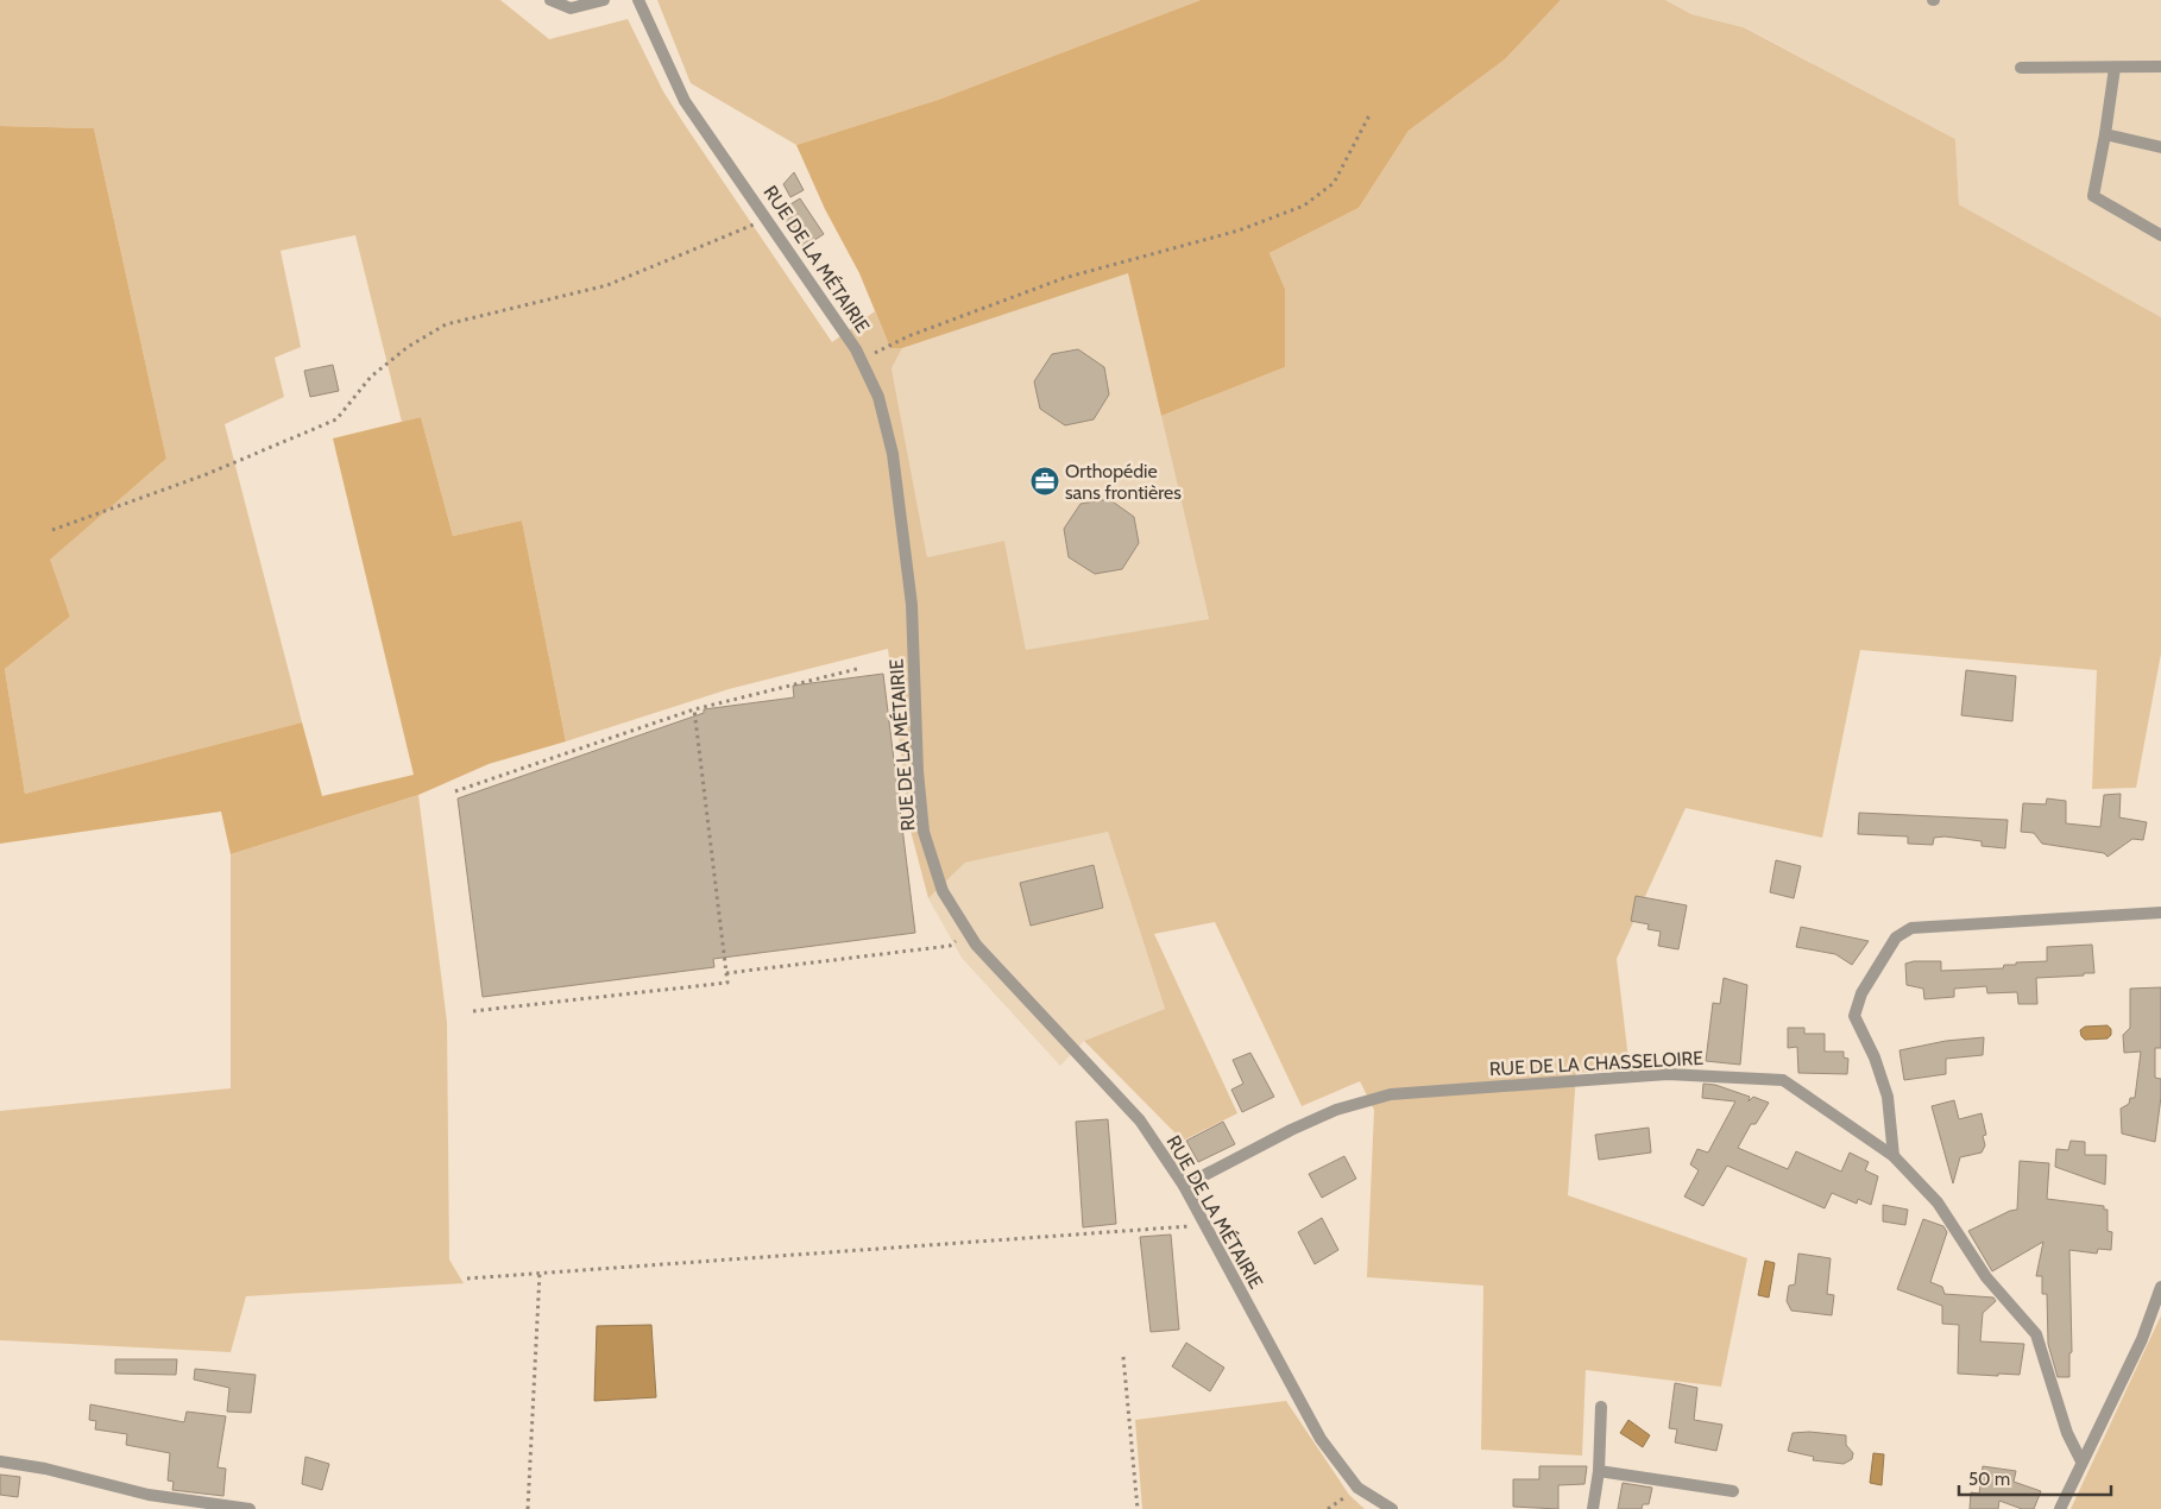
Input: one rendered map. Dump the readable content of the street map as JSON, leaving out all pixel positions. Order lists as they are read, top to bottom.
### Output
{
  "streets": {
    "street": ["RUE DE LA MÉTAIRIE", "RUE DE LA CHASSELOIRE"]
  },
  "crossings": [
    ["RUE DE LA MÉTAIRIE", "RUE DE LA CHASSELOIRE"]
  ],
  "places": {
    "office": ["Orthopédie sans frontières"]
  },
  "scale_bar": "50 m"
}
